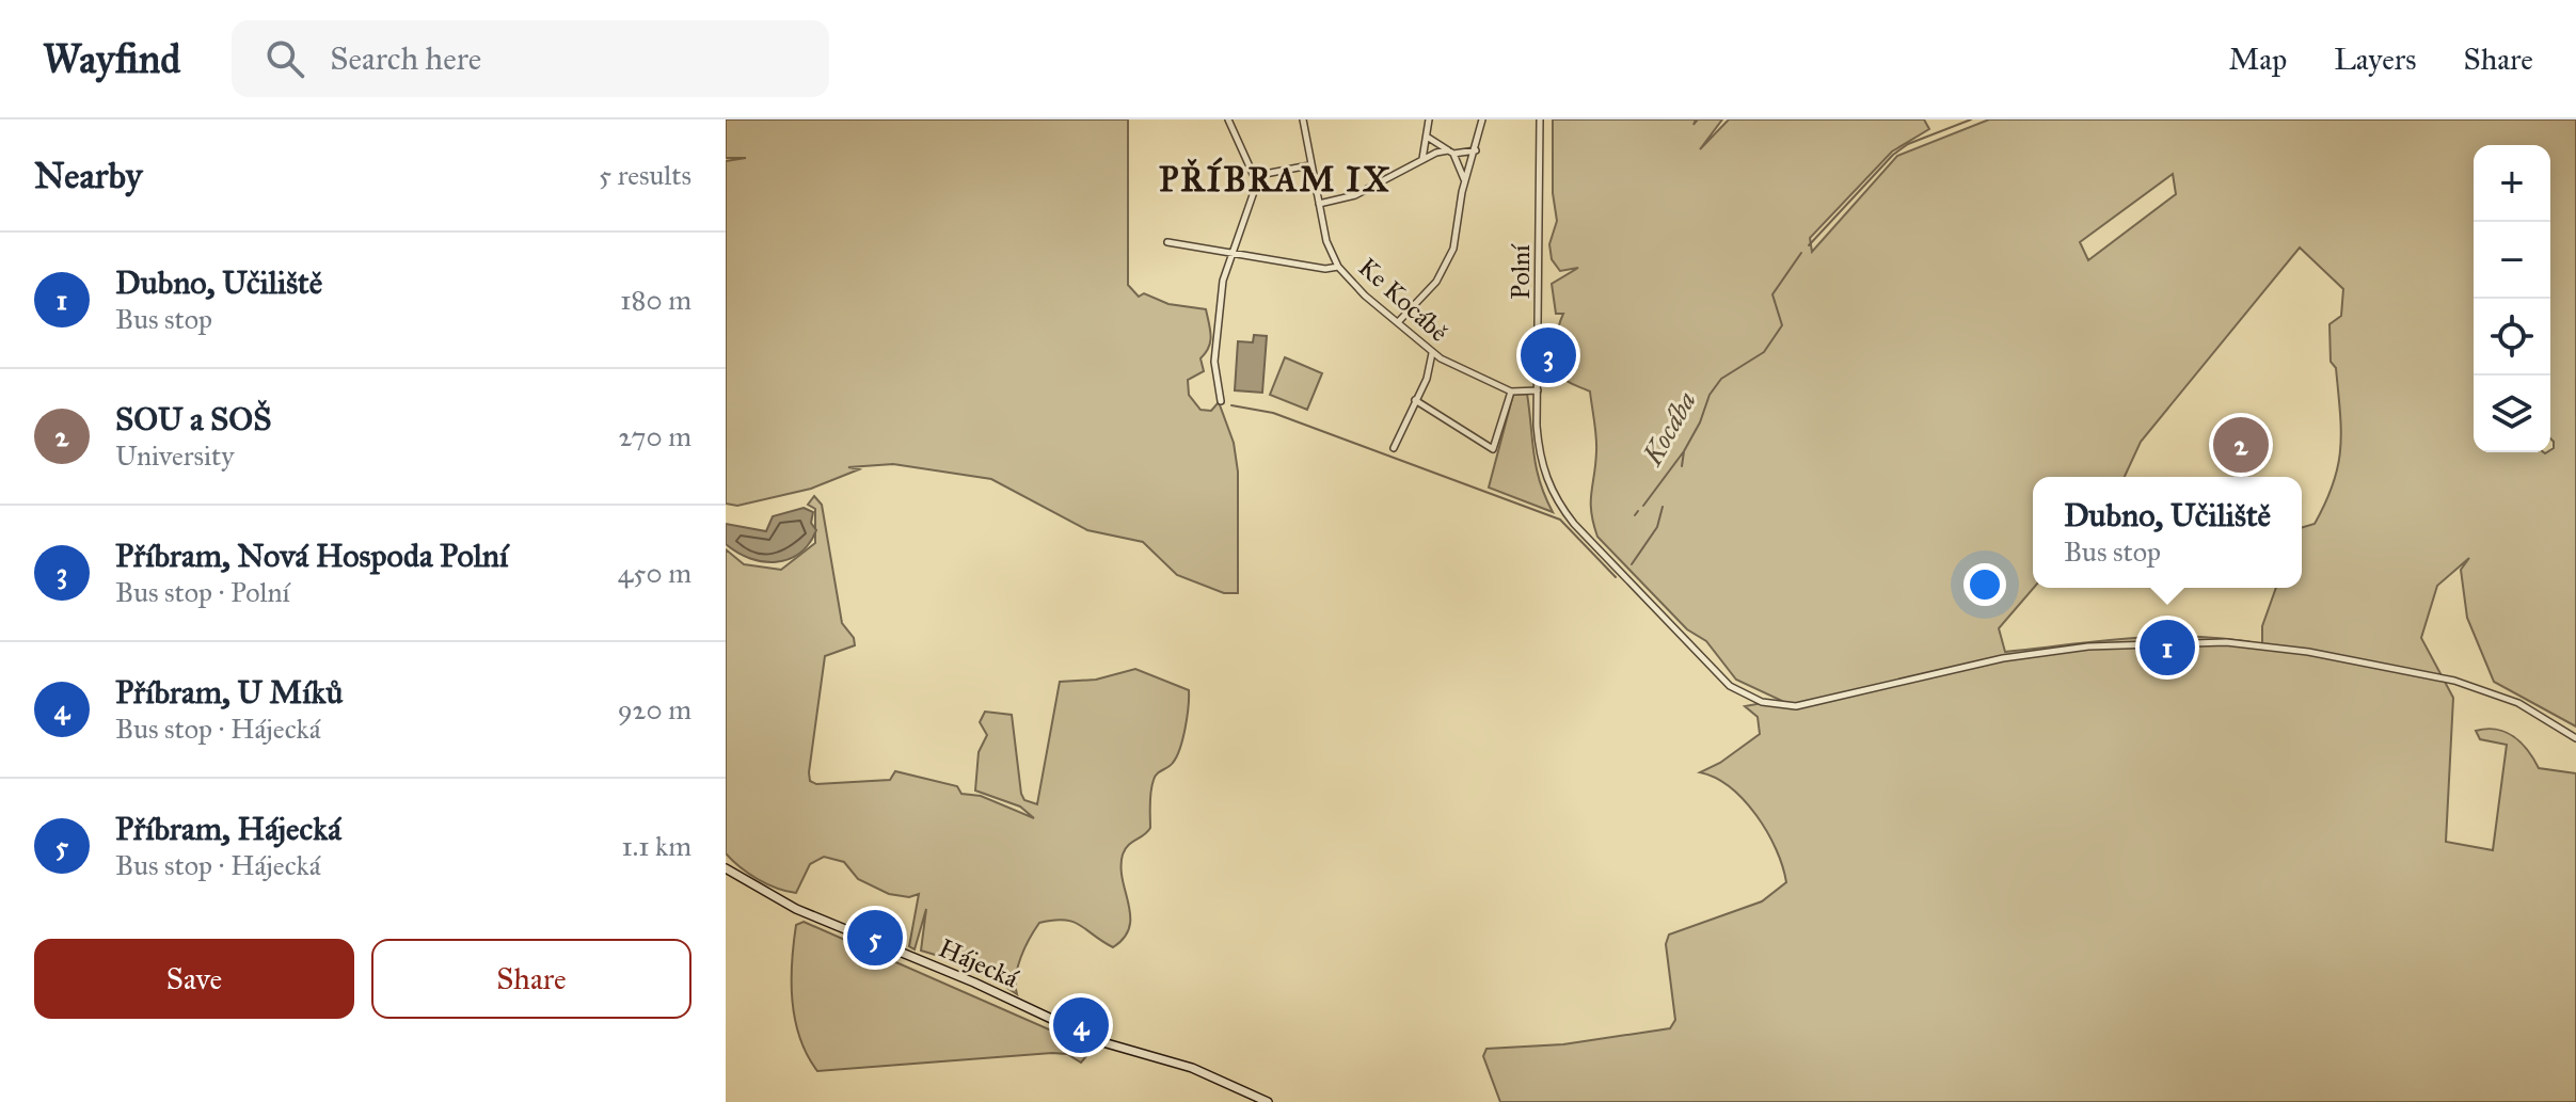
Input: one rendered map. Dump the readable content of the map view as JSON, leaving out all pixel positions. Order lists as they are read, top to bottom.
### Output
{
  "streets": {
    "main road": ["Hájecká"],
    "street": ["Polní", "Ke Kocábě"]
  },
  "crossings": [
    ["Polní", "Ke Kocábě"]
  ],
  "districts": ["PŘÍBRAM IX"],
  "water": ["Kocába"],
  "page": {
    "header": "Wayfind",
    "search": "Search here",
    "nav": ["Map", "Layers", "Share"],
    "heading": ["Nearby", "5 results"],
    "map_buttons": ["+", "−"],
    "list": [
      {
        "mark": "1",
        "name": "Dubno, Učiliště",
        "note": "Bus stop",
        "value": "180 m"
      },
      {
        "mark": "2",
        "name": "SOU a SOŠ",
        "note": "University",
        "value": "270 m"
      },
      {
        "mark": "3",
        "name": "Příbram, Nová Hospoda Polní",
        "note": "Bus stop · Polní",
        "value": "450 m"
      },
      {
        "mark": "4",
        "name": "Příbram, U Míků",
        "note": "Bus stop · Hájecká",
        "value": "920 m"
      },
      {
        "mark": "5",
        "name": "Příbram, Hájecká",
        "note": "Bus stop · Hájecká",
        "value": "1.1 km"
      }
    ],
    "pins": [
      "3",
      "2",
      "1",
      "5",
      "4"
    ],
    "popup": ["Dubno, Učiliště", "Bus stop"],
    "buttons": ["Save", "Share"]
  }
}
